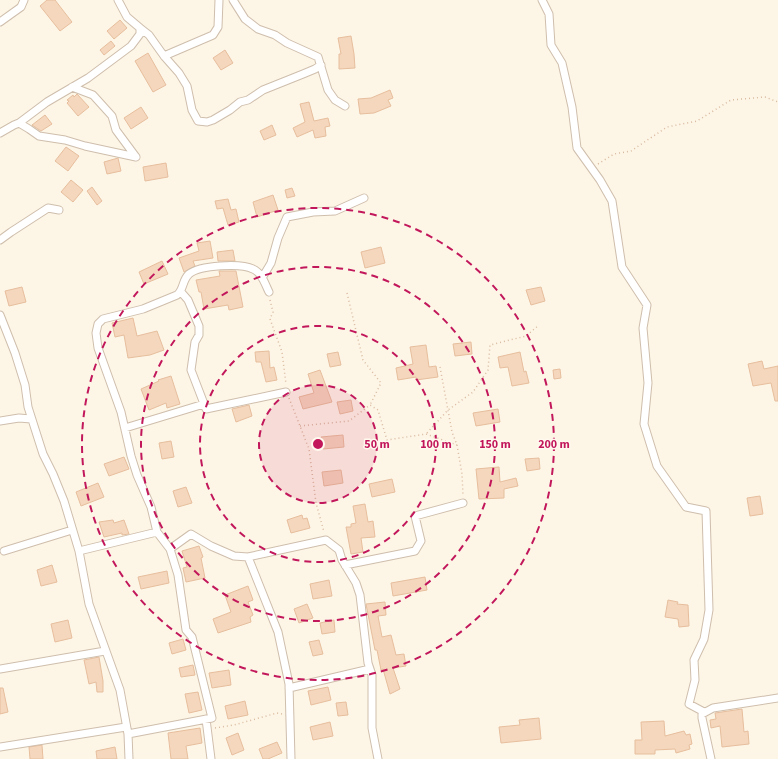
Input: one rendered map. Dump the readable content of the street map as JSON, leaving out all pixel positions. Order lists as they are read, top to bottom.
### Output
{
  "rings": [
    "50 m",
    "100 m",
    "150 m",
    "200 m"
  ]
}
